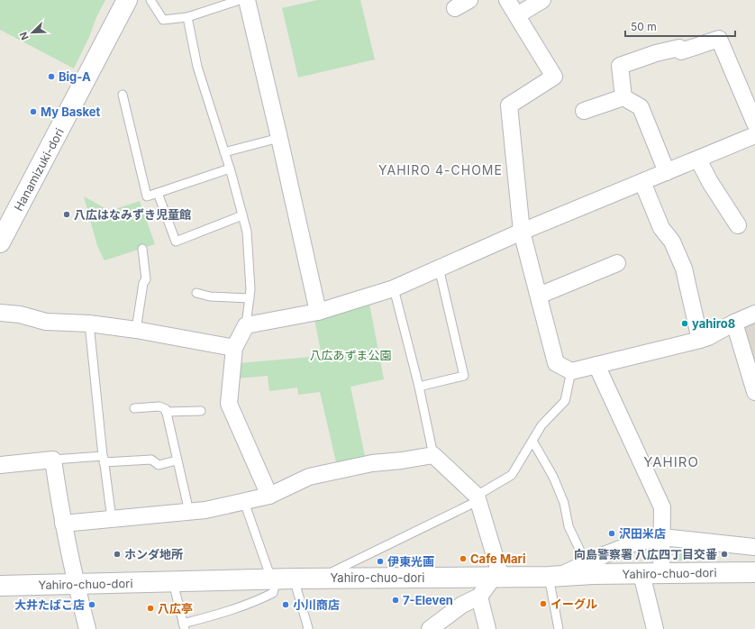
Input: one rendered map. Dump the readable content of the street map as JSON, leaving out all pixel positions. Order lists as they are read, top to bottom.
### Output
{
  "streets": {
    "street": ["Hanamizuki-dori", "Yahiro-chuo-dori"]
  },
  "districts": ["YAHIRO 4-CHOME", "YAHIRO"],
  "parks": ["八広あずま公園"],
  "places": [
    "Big-A",
    "My Basket",
    "八広はなみずき児童館",
    "yahiro8",
    "沢田米店",
    "ホンダ地所",
    "向島警察署 八広四丁目交番",
    "Cafe Mari",
    "伊東光画",
    "7-Eleven",
    "イーグル",
    "大井たばこ店",
    "小川商店",
    "八広亭"
  ],
  "scale_bar": "50 m",
  "north": "bottom left"
}
